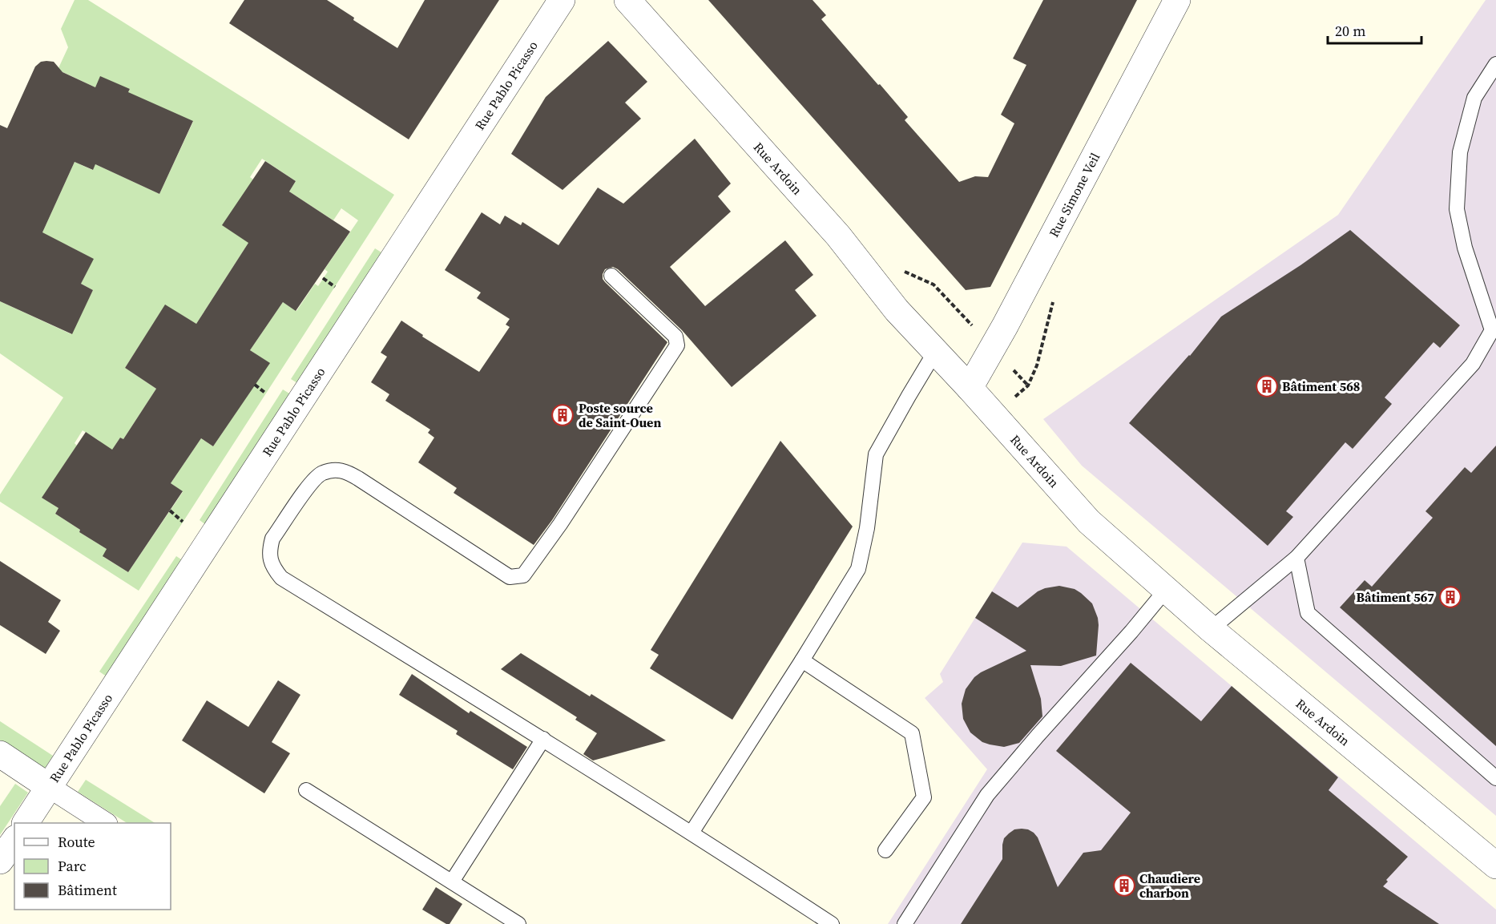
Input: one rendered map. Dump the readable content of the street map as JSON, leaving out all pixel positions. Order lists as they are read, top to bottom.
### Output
{
  "streets": {
    "street": ["Rue Pablo Picasso", "Rue Ardoin", "Rue Simone Veil"]
  },
  "crossings": [
    ["Rue Ardoin", "Rue Simone Veil"]
  ],
  "places": {
    "building": [
      "Bâtiment 568",
      "Poste source de Saint-Ouen",
      "Bâtiment 567",
      "Chaudiere charbon"
    ]
  },
  "legend": ["Route", "Parc", "Bâtiment"],
  "scale_bar": "20 m"
}
